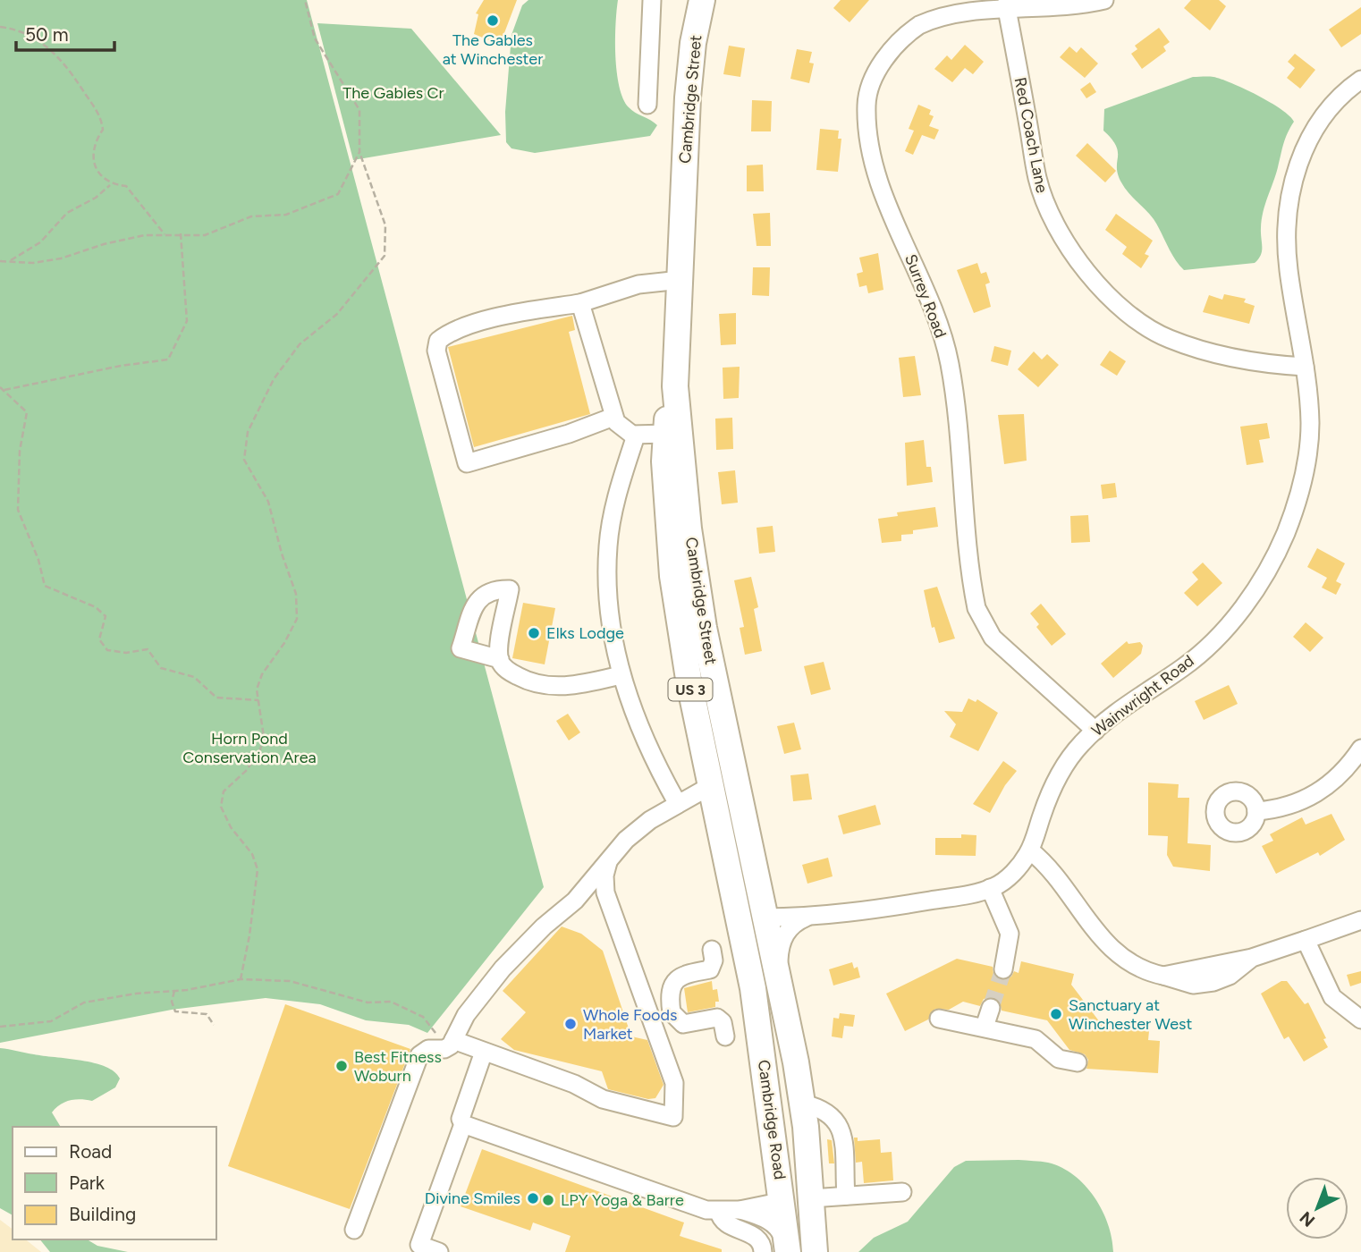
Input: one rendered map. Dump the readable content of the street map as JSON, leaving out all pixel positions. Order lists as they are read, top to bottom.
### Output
{
  "streets": {
    "highway": ["Cambridge Street", "US 3", "Cambridge Road"],
    "street": ["Red Coach Lane", "Surrey Road", "Wainwright Road"]
  },
  "crossings": [
    ["Cambridge Street", "Wainwright Road"],
    ["Cambridge Street", "Cambridge Road"],
    ["Red Coach Lane", "Surrey Road"],
    ["Red Coach Lane", "Wainwright Road"],
    ["Surrey Road", "Wainwright Road"]
  ],
  "parks": ["The Gables Cr", "Horn Pond Conservation Area"],
  "places": [
    "The Gables at Winchester",
    "Elks Lodge",
    "Sanctuary at Winchester West",
    "Whole Foods Market",
    "Best Fitness Woburn",
    "Divine Smiles",
    "LPY Yoga & Barre"
  ],
  "legend": ["Road", "Park", "Building"],
  "scale_bar": "50 m",
  "north": "bottom left"
}
